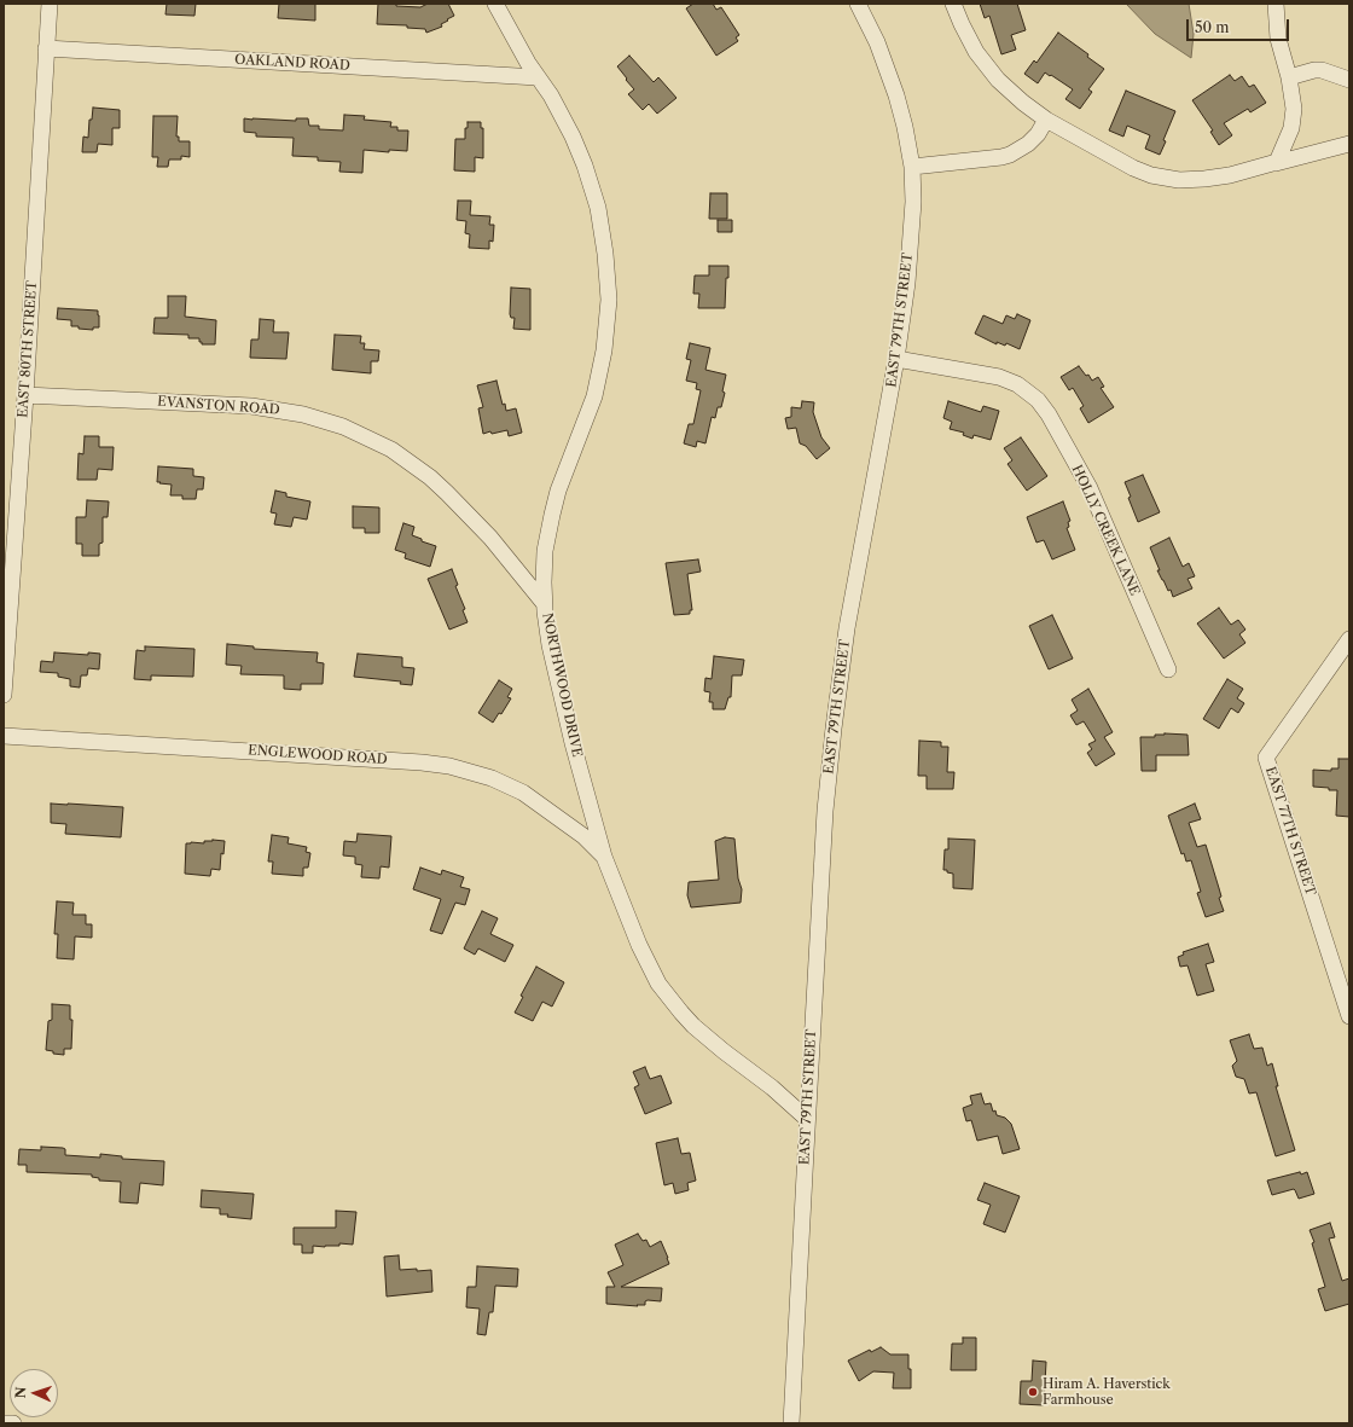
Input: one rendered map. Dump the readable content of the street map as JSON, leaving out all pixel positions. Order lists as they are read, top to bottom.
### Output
{
  "streets": {
    "street": [
      "OAKLAND ROAD",
      "EAST 79TH STREET",
      "EAST 80TH STREET",
      "EVANSTON ROAD",
      "HOLLY CREEK LANE",
      "NORTHWOOD DRIVE",
      "ENGLEWOOD ROAD",
      "EAST 77TH STREET"
    ]
  },
  "crossings": [
    ["OAKLAND ROAD", "EAST 80TH STREET"],
    ["OAKLAND ROAD", "NORTHWOOD DRIVE"],
    ["EAST 79TH STREET", "HOLLY CREEK LANE"],
    ["EAST 79TH STREET", "NORTHWOOD DRIVE"],
    ["EAST 80TH STREET", "EVANSTON ROAD"],
    ["EVANSTON ROAD", "NORTHWOOD DRIVE"],
    ["NORTHWOOD DRIVE", "ENGLEWOOD ROAD"]
  ],
  "places": ["Hiram A. Haverstick Farmhouse"],
  "scale_bar": "50 m",
  "north": "left"
}
